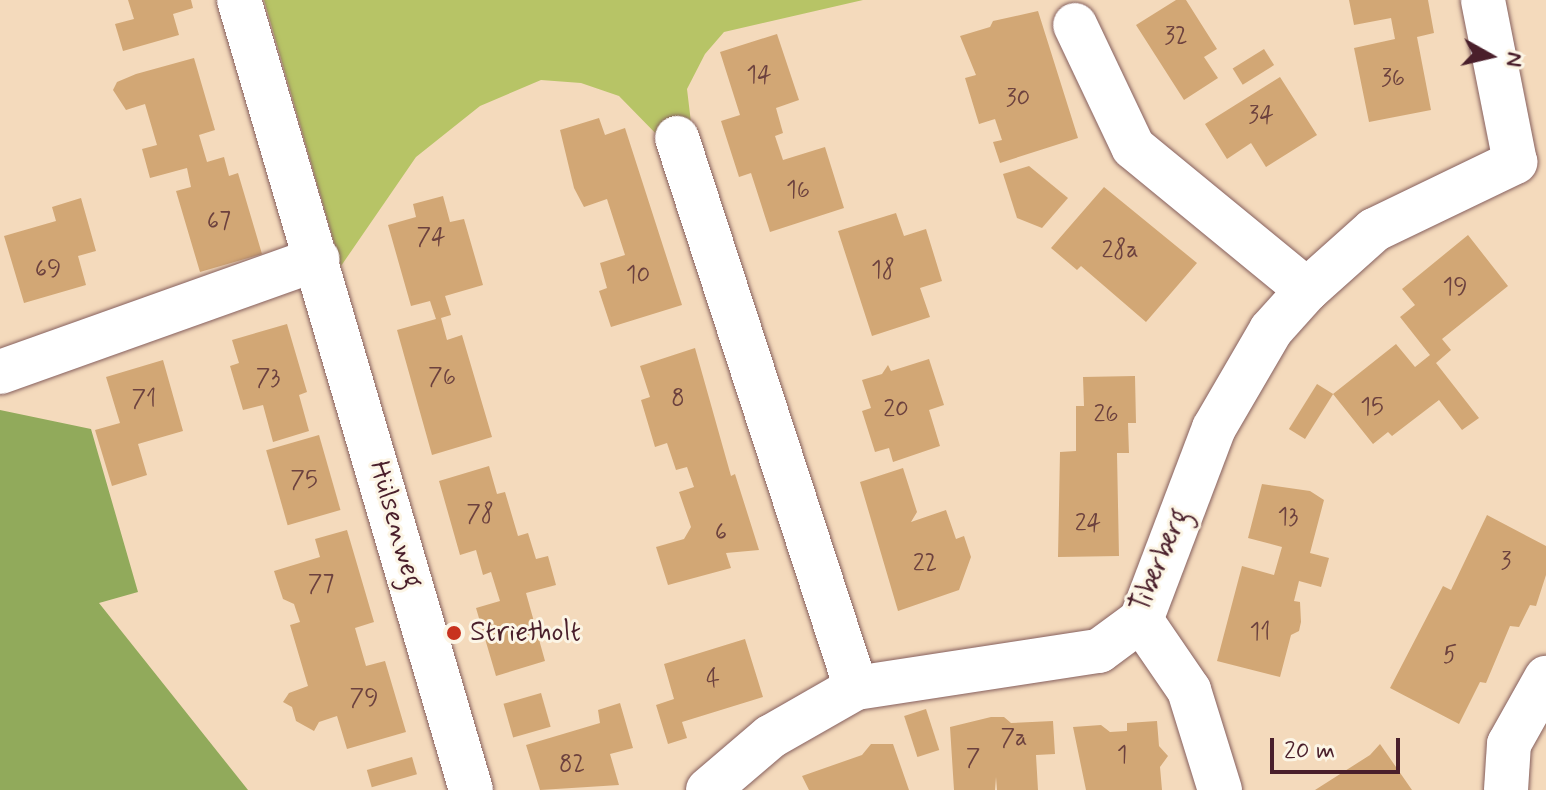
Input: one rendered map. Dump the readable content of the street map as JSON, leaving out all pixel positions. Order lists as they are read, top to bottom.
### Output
{
  "streets": {
    "street": ["Hülsenweg", "Tiberberg"]
  },
  "places": ["Strietholt"],
  "house_numbers": [
    "32",
    "14",
    "36",
    "30",
    "34",
    "16",
    "67",
    "74",
    "28a",
    "69",
    "18",
    "10",
    "19",
    "76",
    "73",
    "8",
    "71",
    "15",
    "20",
    "26",
    "75",
    "78",
    "13",
    "24",
    "6",
    "3",
    "22",
    "77",
    "11",
    "5",
    "4",
    "79",
    "7a",
    "1",
    "7",
    "82"
  ],
  "scale_bar": "20 m",
  "north": "right"
}
